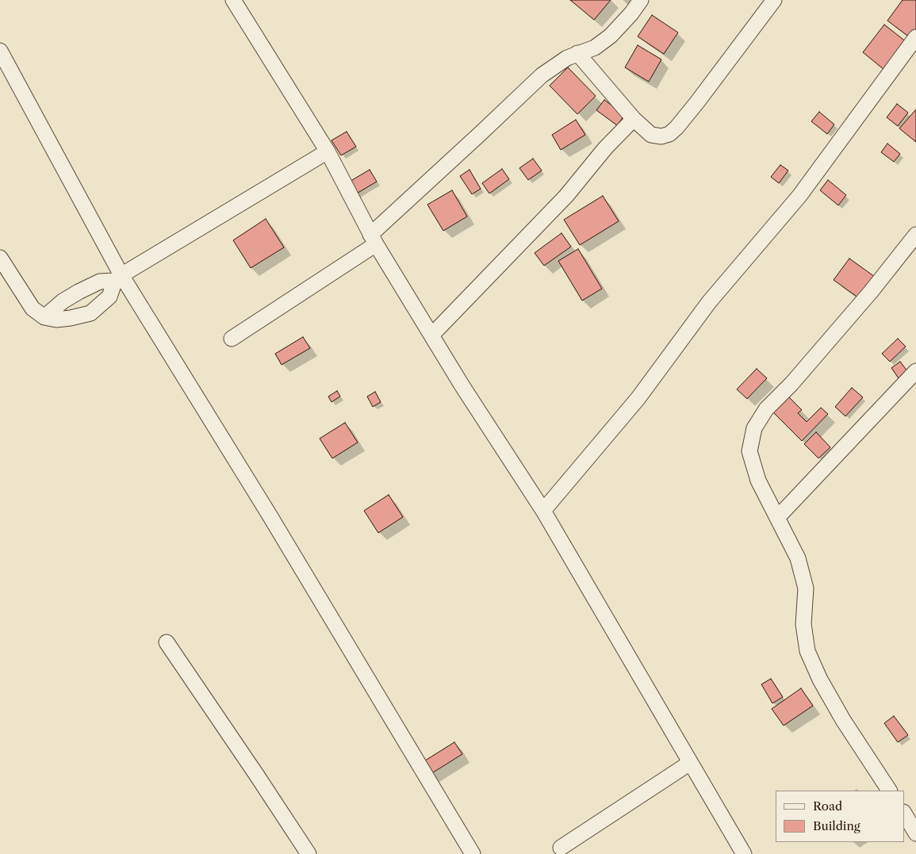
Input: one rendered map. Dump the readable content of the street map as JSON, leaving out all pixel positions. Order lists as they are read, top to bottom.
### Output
{
  "legend": ["Road", "Building"]
}
